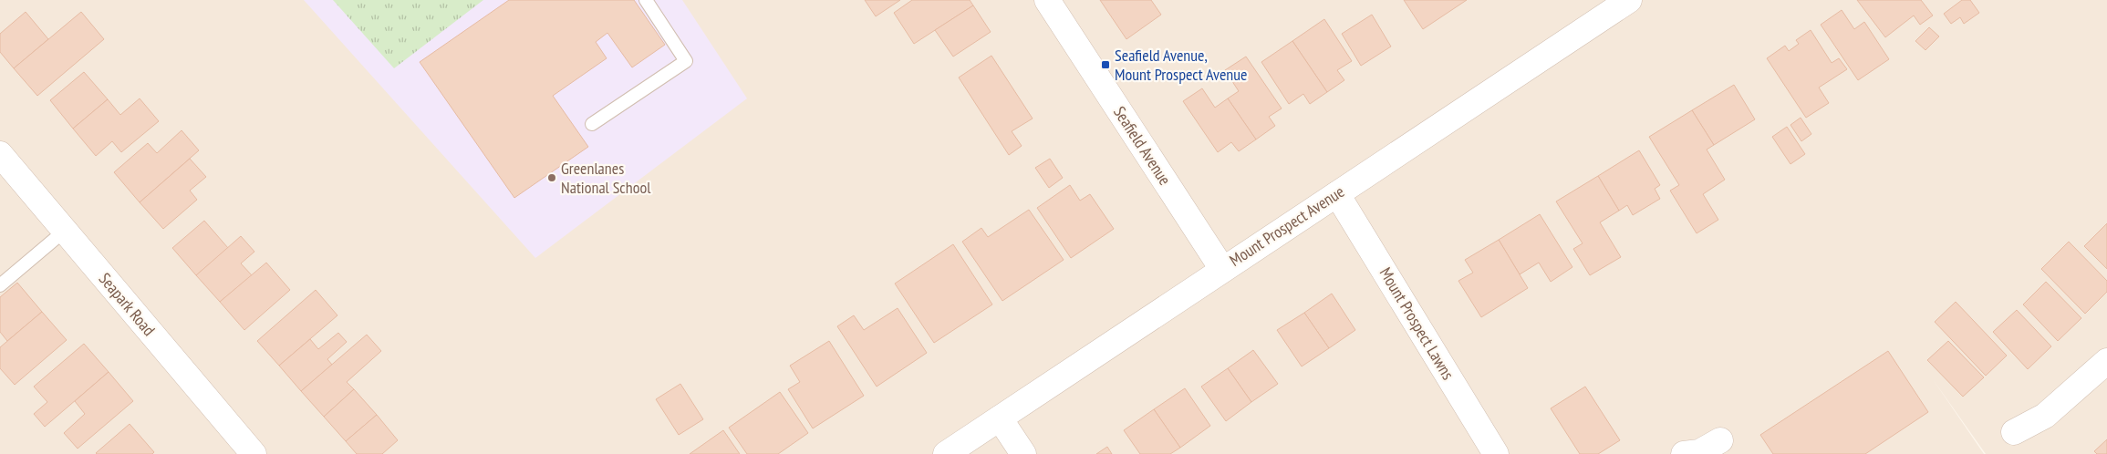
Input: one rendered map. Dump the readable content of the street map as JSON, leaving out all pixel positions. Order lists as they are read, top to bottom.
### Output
{
  "streets": {
    "street": [
      "Seafield Avenue",
      "Mount Prospect Avenue",
      "Seapark Road",
      "Mount Prospect Lawns"
    ]
  },
  "crossings": [
    ["Seafield Avenue", "Mount Prospect Avenue"],
    ["Mount Prospect Avenue", "Mount Prospect Lawns"]
  ],
  "places": {
    "transit": ["Seafield Avenue, Mount Prospect Avenue"],
    "other": ["Greenlanes National School"]
  }
}
